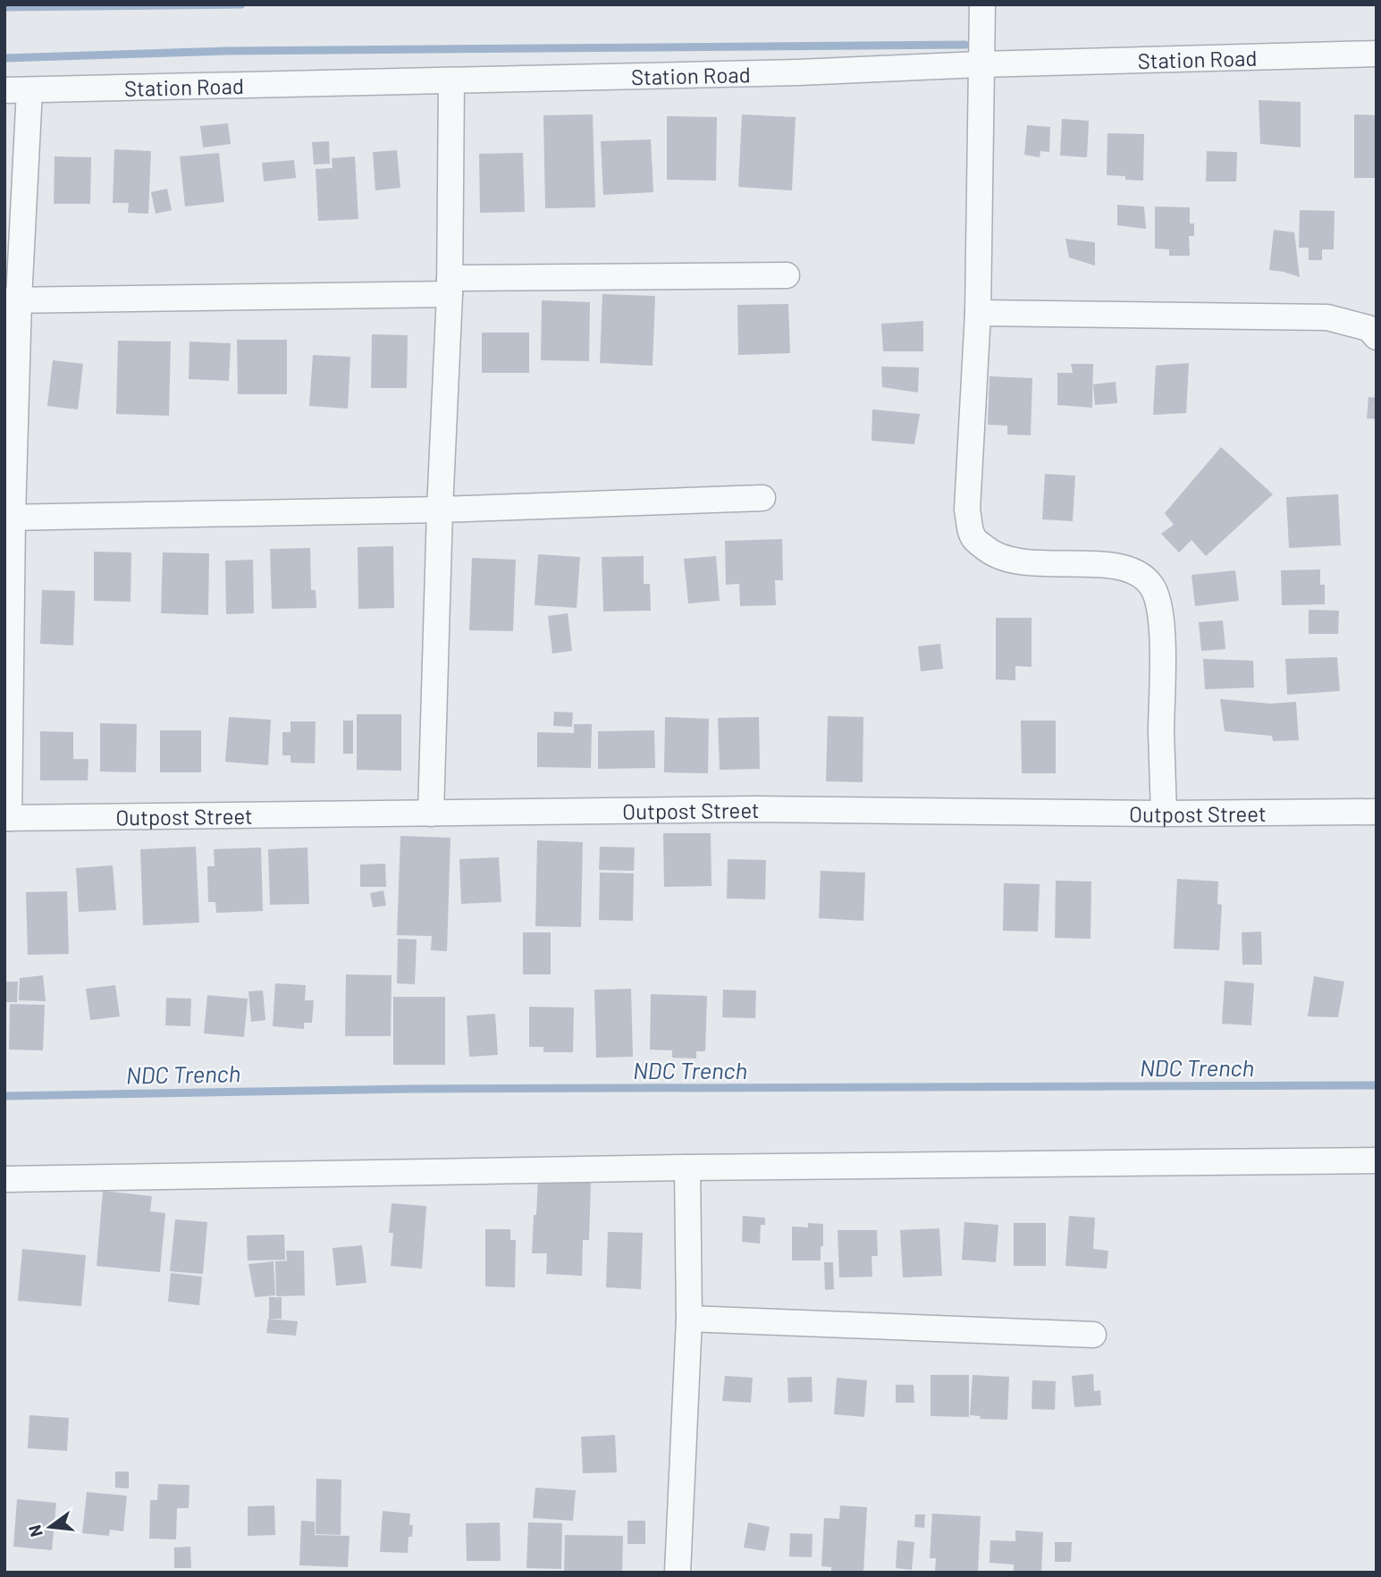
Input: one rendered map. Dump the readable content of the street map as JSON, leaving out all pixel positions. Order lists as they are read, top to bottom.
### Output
{
  "streets": {
    "street": ["Station Road", "Outpost Street"]
  },
  "water": ["NDC Trench"],
  "north": "left"
}
